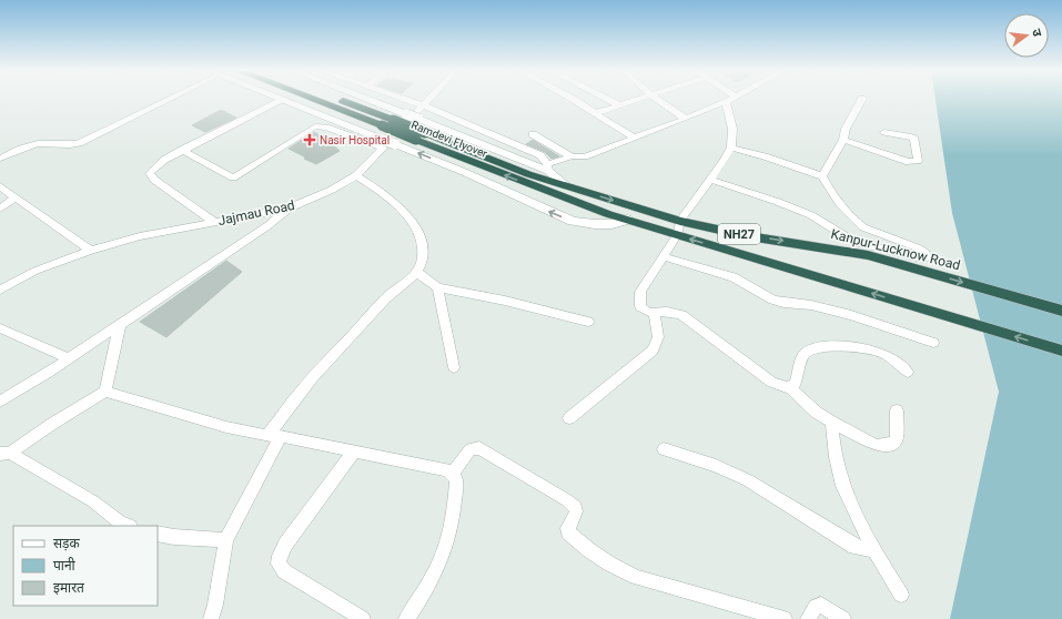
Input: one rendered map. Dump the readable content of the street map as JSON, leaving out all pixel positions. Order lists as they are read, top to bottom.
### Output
{
  "streets": {
    "highway": ["Ramdevi Flyover", "NH27", "Kanpur-Lucknow Road"],
    "street": ["Jajmau Road"]
  },
  "crossings": [
    ["Ramdevi Flyover", "NH27"],
    ["Ramdevi Flyover", "Kanpur-Lucknow Road"]
  ],
  "places": {
    "health": ["Nasir Hospital"]
  },
  "legend": ["सड़क", "पानी", "इमारत"],
  "north": "right"
}
